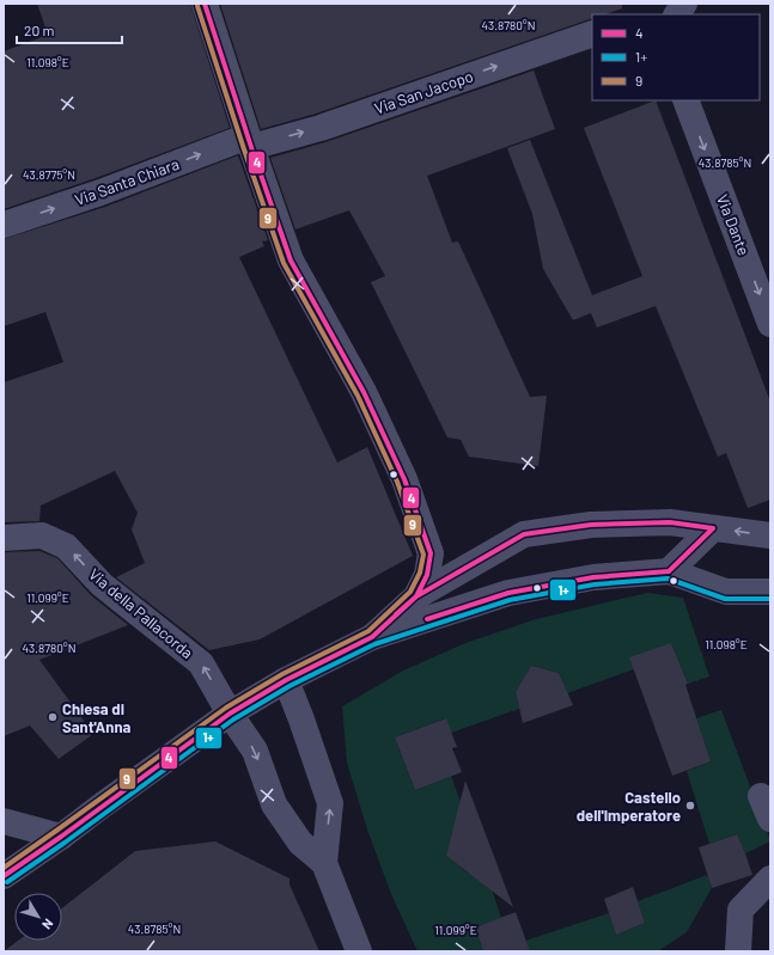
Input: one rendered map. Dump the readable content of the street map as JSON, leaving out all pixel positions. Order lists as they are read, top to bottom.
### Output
{
  "streets": {
    "street": [
      "Via San Jacopo",
      "Via Santa Chiara",
      "Via Dante",
      "Via della Pallacorda"
    ]
  },
  "crossings": [
    ["Via San Jacopo", "Via Santa Chiara"]
  ],
  "one_way": ["Via San Jacopo", "Via Santa Chiara", "Via Dante"],
  "places": ["Chiesa di Sant'Anna", "Castello dell'Imperatore"],
  "lines": ["transit line 4", "transit line 9", "transit line 1+"],
  "legend": ["4", "1+", "9"],
  "scale_bar": "20 m",
  "north": "bottom right",
  "coordinates": [
    "43.8780°N",
    "11.098°E",
    "43.8785°N",
    "43.8775°N",
    "11.099°E"
  ]
}
